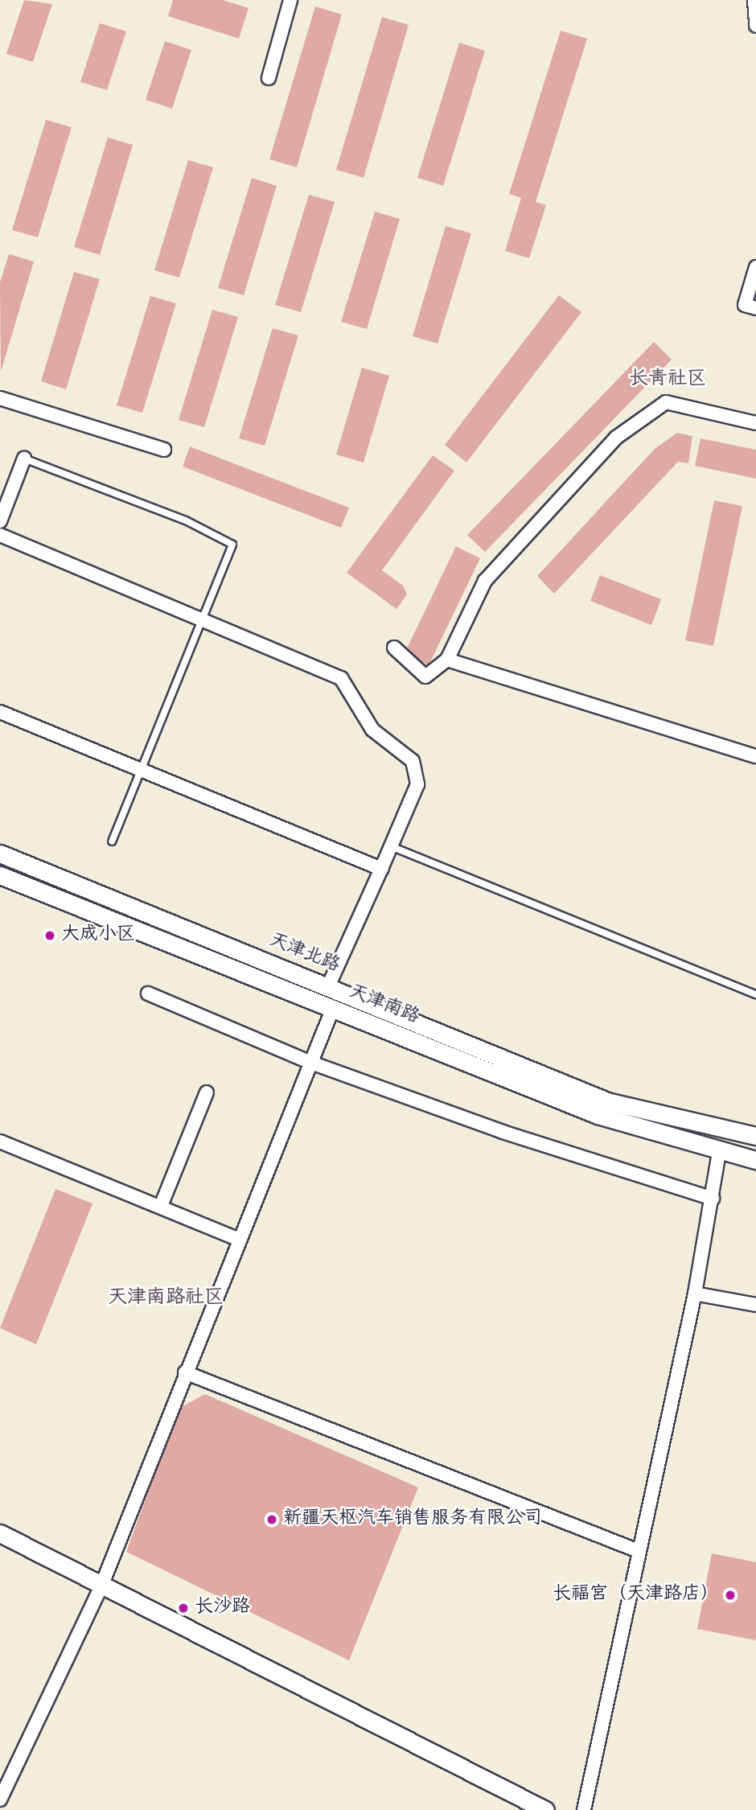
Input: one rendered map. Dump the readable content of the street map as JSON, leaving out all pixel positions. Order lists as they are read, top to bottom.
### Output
{
  "streets": {
    "street": ["天津北路", "天津南路"]
  },
  "districts": ["长青社区", "天津南路社区"],
  "places": [
    "大成小区",
    "新疆天枢汽车销售服务有限公司",
    "长福宫（天津路店）",
    "长沙路"
  ]
}
